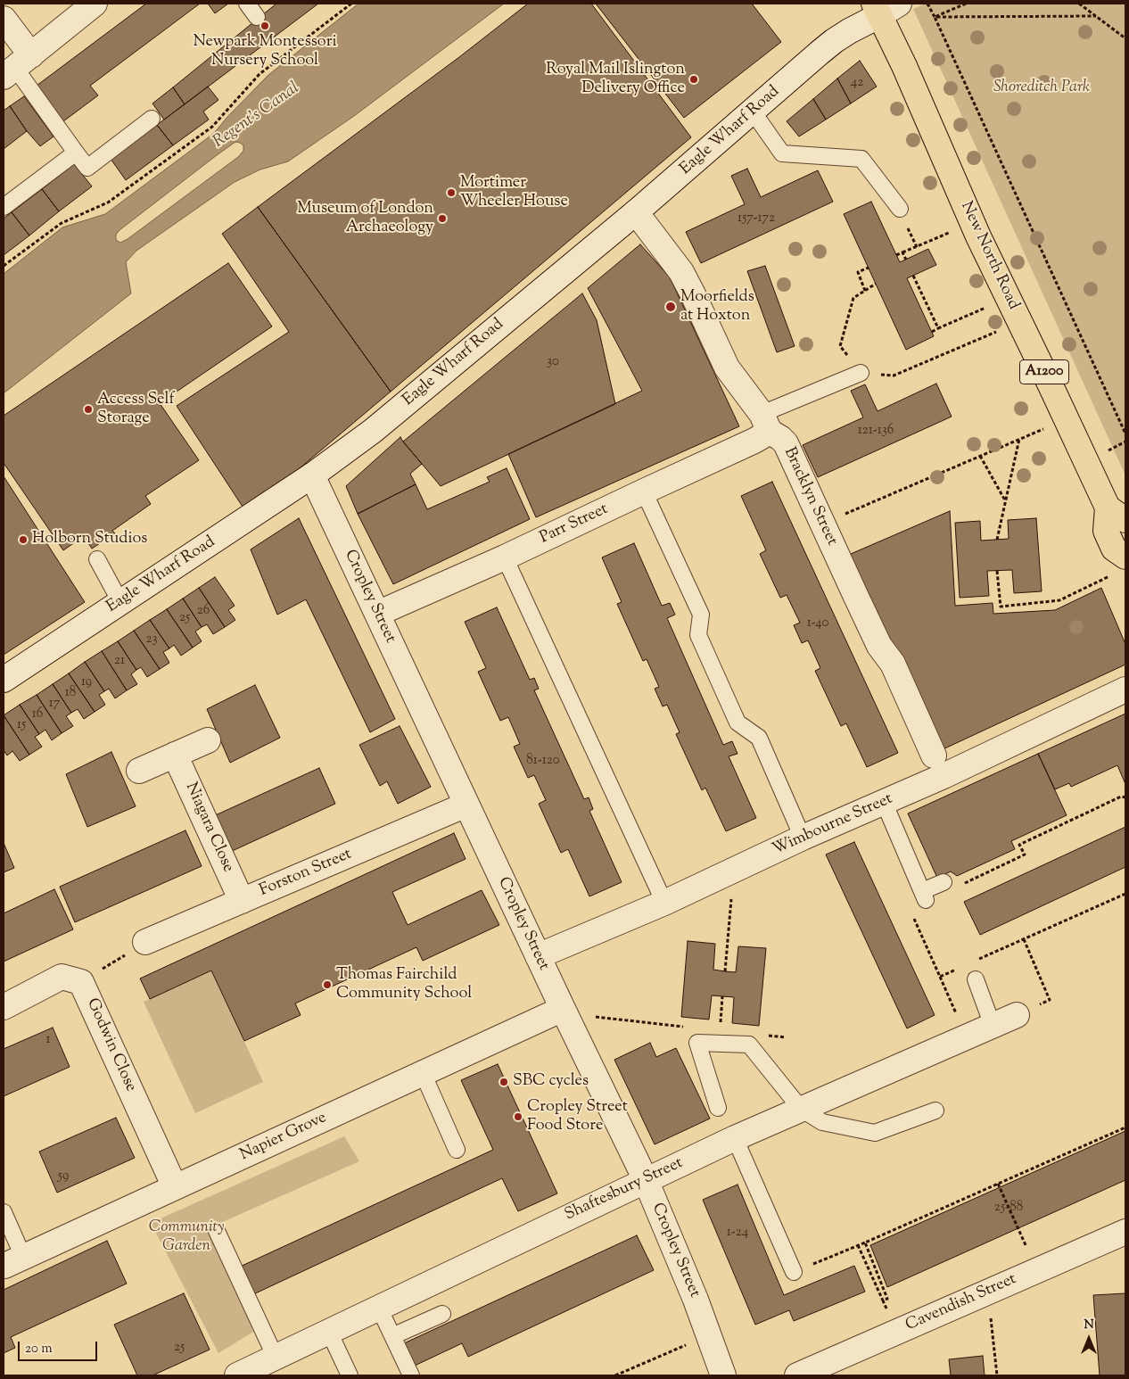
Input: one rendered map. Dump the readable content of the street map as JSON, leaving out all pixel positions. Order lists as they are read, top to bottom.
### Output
{
  "streets": {
    "main road": ["New North Road", "A1200"],
    "street": [
      "Eagle Wharf Road",
      "Bracklyn Street",
      "Parr Street",
      "Cropley Street",
      "Wimbourne Street",
      "Niagara Close",
      "Forston Street",
      "Godwin Close",
      "Napier Grove",
      "Shaftesbury Street",
      "Cavendish Street"
    ]
  },
  "crossings": [
    ["Eagle Wharf Road", "New North Road"],
    ["Eagle Wharf Road", "Bracklyn Street"],
    ["Eagle Wharf Road", "Cropley Street"],
    ["Bracklyn Street", "Parr Street"],
    ["Bracklyn Street", "Wimbourne Street"],
    ["Parr Street", "Cropley Street"],
    ["Cropley Street", "Wimbourne Street"],
    ["Cropley Street", "Forston Street"],
    ["Cropley Street", "Napier Grove"],
    ["Cropley Street", "Shaftesbury Street"],
    ["Niagara Close", "Forston Street"],
    ["Godwin Close", "Napier Grove"]
  ],
  "water": ["Regent's Canal"],
  "parks": ["Shoreditch Park", "Community Garden"],
  "places": [
    "Newpark Montessori Nursery School",
    "Royal Mail Islington Delivery Office",
    "Mortimer Wheeler House",
    "Museum of London Archaeology",
    "Moorfields at Hoxton",
    "Access Self Storage",
    "Holborn Studios",
    "Thomas Fairchild Community School",
    "SBC cycles",
    "Cropley Street Food Store"
  ],
  "house_numbers": [
    "42",
    "157-172",
    "30",
    "121-136",
    "26",
    "25",
    "1-40",
    "23",
    "21",
    "19",
    "18",
    "17",
    "16",
    "15",
    "81-120",
    "1",
    "59",
    "25-88",
    "1-24",
    "25"
  ],
  "scale_bar": "20 m",
  "north": "top"
}
